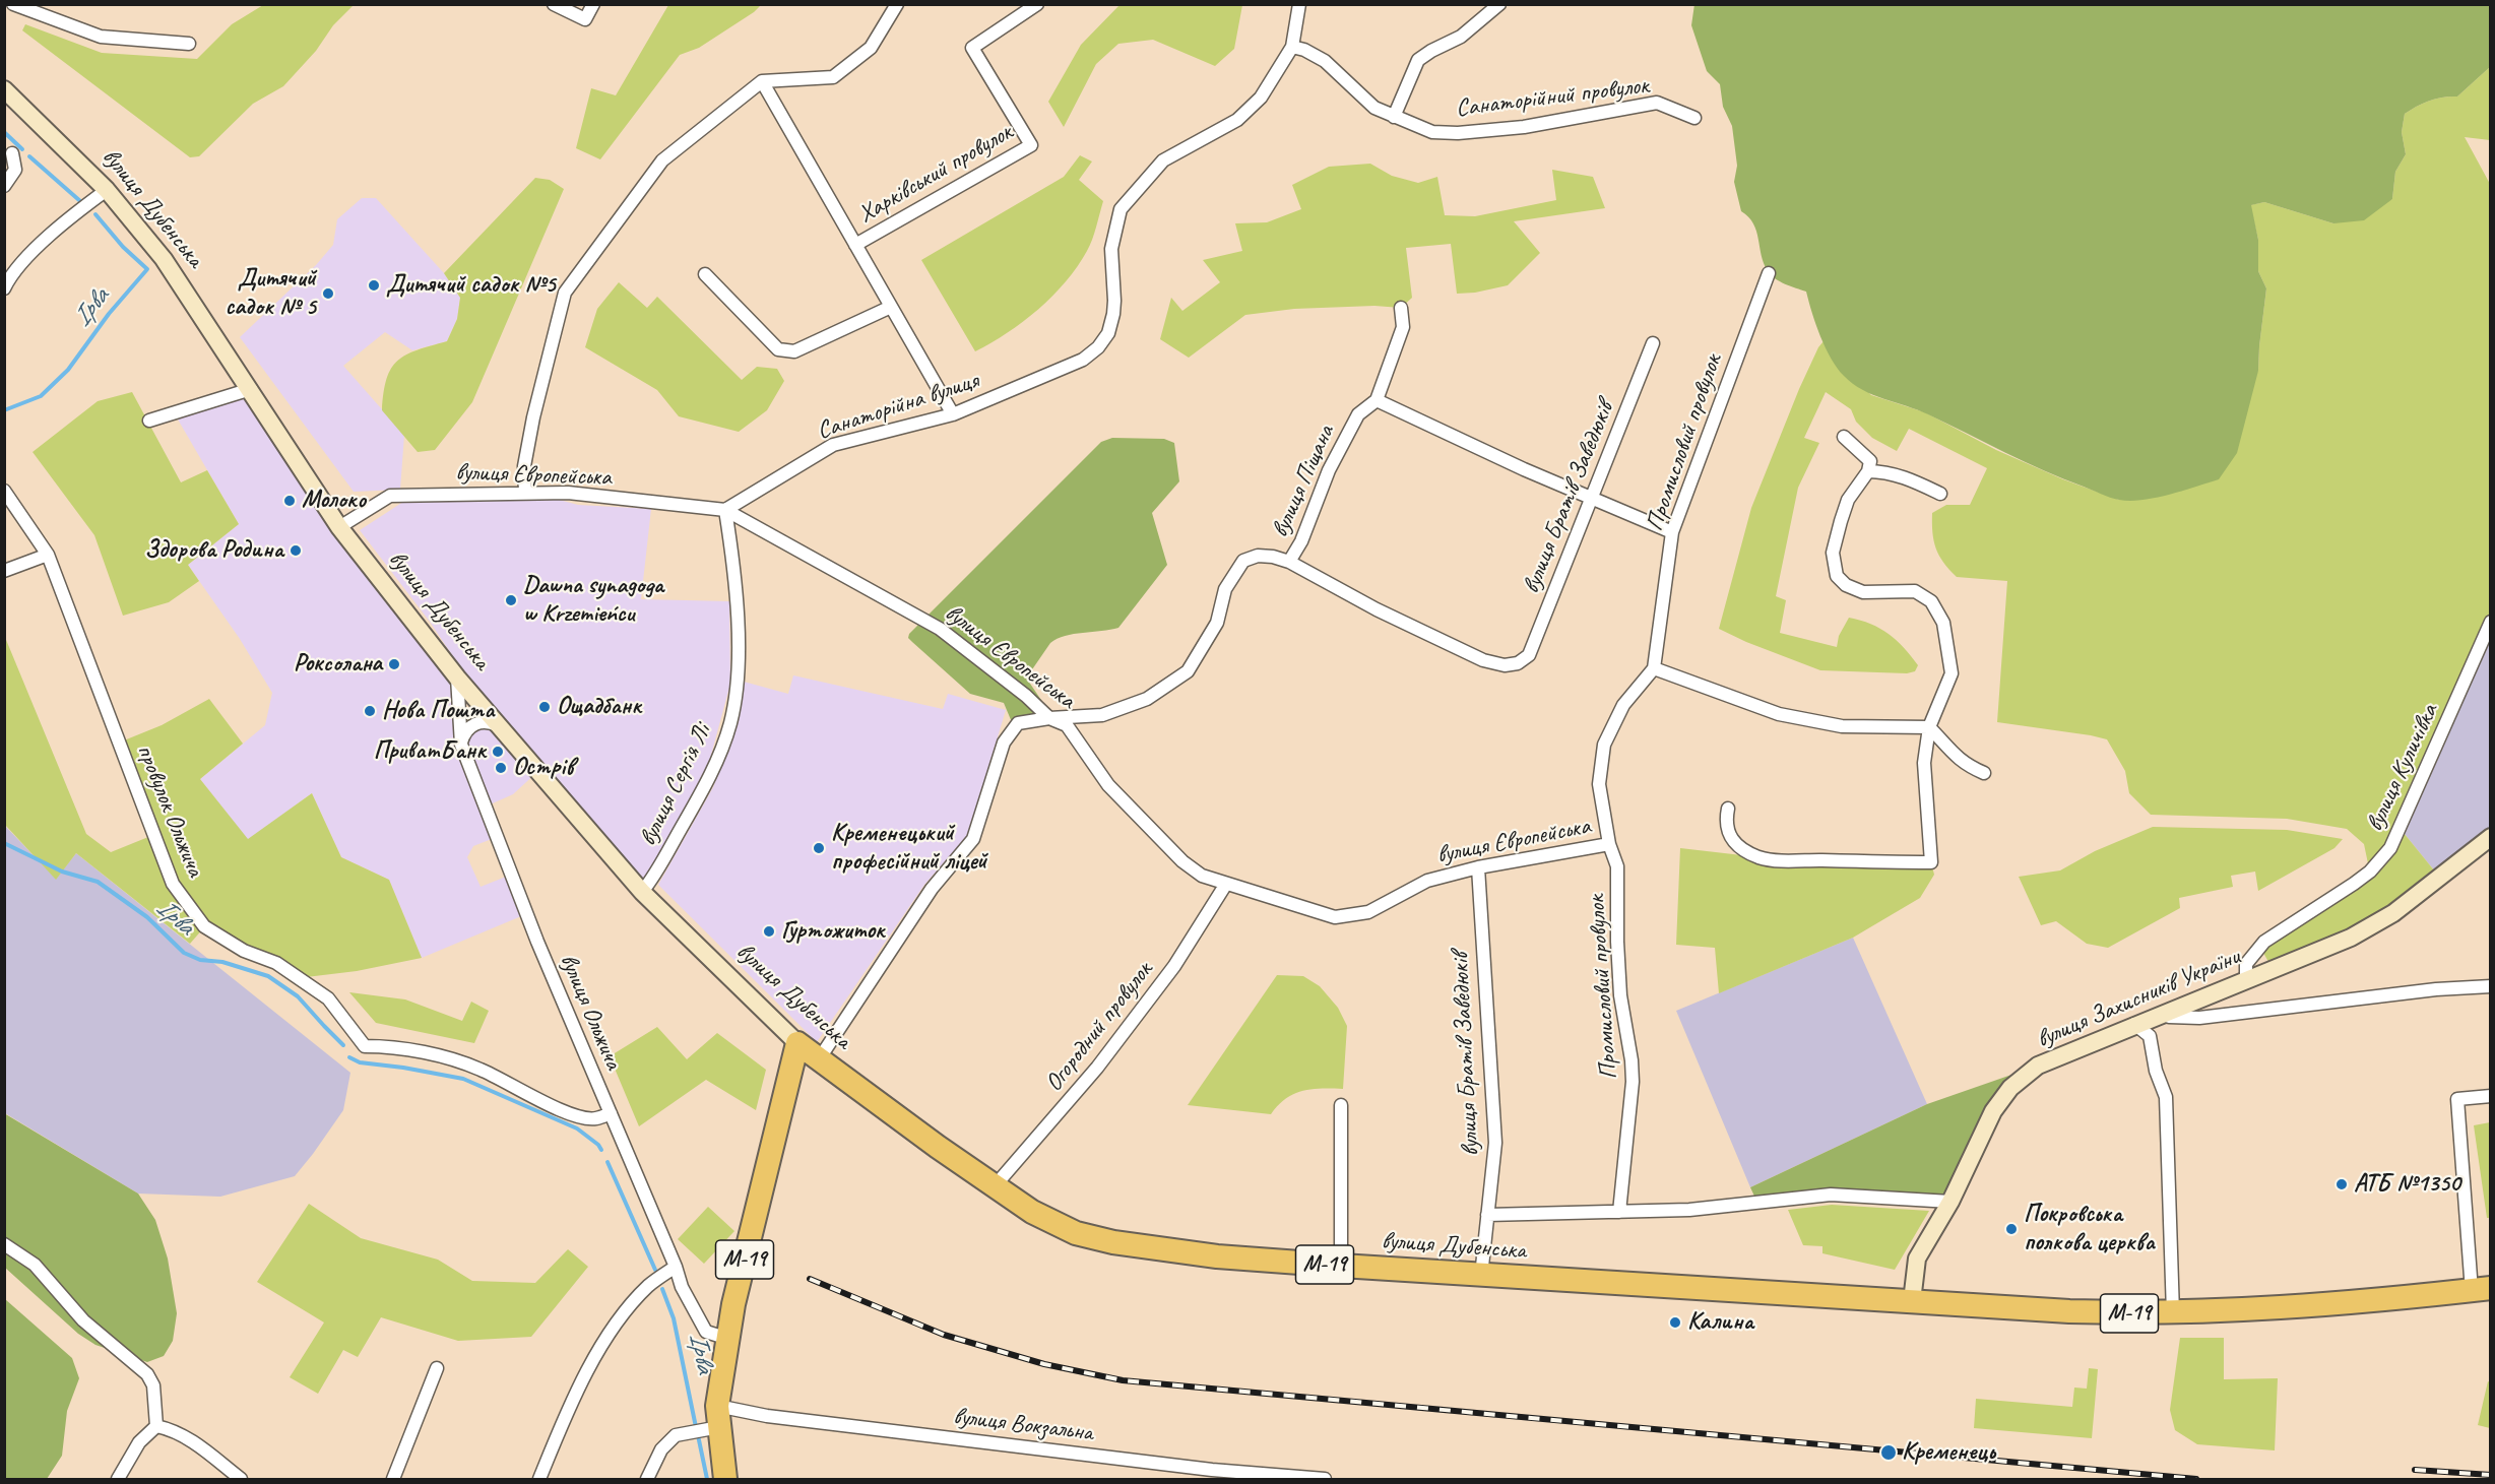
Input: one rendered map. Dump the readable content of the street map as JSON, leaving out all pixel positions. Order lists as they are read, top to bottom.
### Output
{
  "streets": {
    "highway": ["вулиця Дубенська", "М-19"],
    "main road": ["вулиця Захисників України"],
    "street": [
      "Санаторійний провулок",
      "Харківський провулок",
      "Санаторійна вулиця",
      "Промисловий провулок",
      "вулиця Європейська",
      "вулиця Піщана",
      "вулиця Братів Заведюків",
      "вулиця Куличівка",
      "вулиця Сергія Лі",
      "провулок Ольжича",
      "вулиця Ольжича",
      "Огородний провулок",
      "вулиця Вокзальна"
    ]
  },
  "crossings": [
    ["Санаторійний провулок", "Санаторійна вулиця"],
    ["вулиця Дубенська", "вулиця Європейська"],
    ["вулиця Дубенська", "вулиця Піщана"],
    ["вулиця Дубенська", "вулиця Братів Заведюків"],
    ["вулиця Дубенська", "вулиця Сергія Лі"],
    ["вулиця Дубенська", "вулиця Захисників України"],
    ["вулиця Дубенська", "вулиця Ольжича"],
    ["вулиця Дубенська", "Огородний провулок"],
    ["вулиця Дубенська", "М-19"],
    ["Санаторійна вулиця", "вулиця Європейська"],
    ["Санаторійна вулиця", "вулиця Сергія Лі"],
    ["Промисловий провулок", "вулиця Європейська"],
    ["вулиця Європейська", "вулиця Піщана"],
    ["вулиця Європейська", "вулиця Братів Заведюків"],
    ["вулиця Європейська", "вулиця Сергія Лі"],
    ["вулиця Європейська", "Огородний провулок"],
    ["вулиця Піщана", "вулиця Братів Заведюків"],
    ["вулиця Куличівка", "вулиця Захисників України"],
    ["провулок Ольжича", "вулиця Ольжича"],
    ["вулиця Захисників України", "М-19"],
    ["вулиця Ольжича", "М-19"],
    ["М-19", "вулиця Вокзальна"]
  ],
  "water": ["Ірва"],
  "places": [
    "Дитячий садок №5",
    "Дитячий садок № 5",
    "Молоко",
    "Здорова Родина",
    "Dawna synagoga w Krzemieńcu",
    "Роксолана",
    "Ощадбанк",
    "Нова Пошта",
    "ПриватБанк",
    "Острів",
    "Кременецький професійний ліцей",
    "Гуртожиток",
    "АТБ №1350",
    "Покровська полкова церква",
    "Калина",
    "Кременець"
  ]
}
